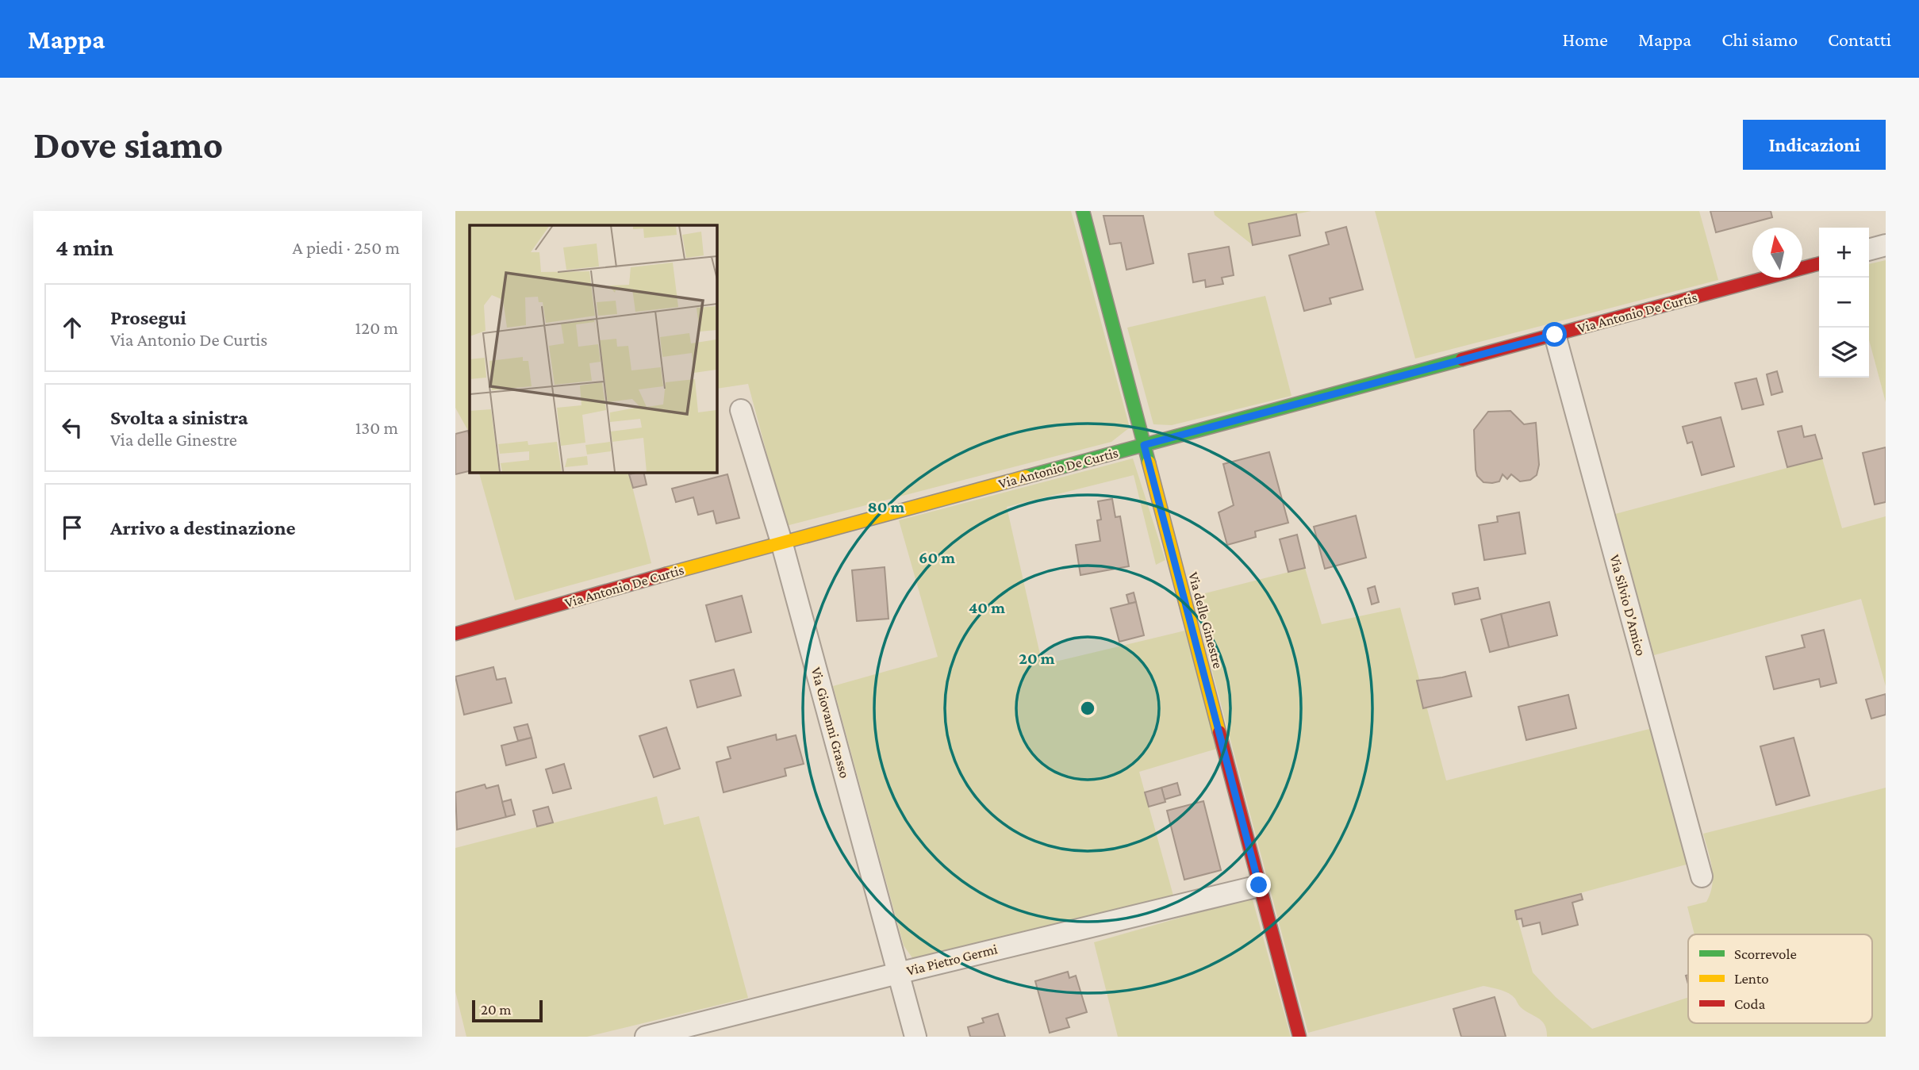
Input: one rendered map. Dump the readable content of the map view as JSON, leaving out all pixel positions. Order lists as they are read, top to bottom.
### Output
{
  "streets": {
    "street": [
      "Via Antonio De Curtis",
      "Via Silvio D'Amico",
      "Via delle Ginestre",
      "Via Giovanni Grasso",
      "Via Pietro Germi"
    ]
  },
  "crossings": [
    ["Via Antonio De Curtis", "Via Silvio D'Amico"],
    ["Via Antonio De Curtis", "Via delle Ginestre"],
    ["Via Antonio De Curtis", "Via Giovanni Grasso"],
    ["Via delle Ginestre", "Via Pietro Germi"],
    ["Via Giovanni Grasso", "Via Pietro Germi"]
  ],
  "legend": ["Scorrevole", "Lento", "Coda"],
  "scale_bar": "20 m",
  "north": "top",
  "page": {
    "header": "Mappa",
    "nav": [
      "Home",
      "Mappa",
      "Chi siamo",
      "Contatti"
    ],
    "buttons": "Indicazioni",
    "title": "Dove siamo",
    "heading": ["4 min", "A piedi · 250 m"],
    "map_buttons": ["+", "−"],
    "list": [
      ["Prosegui", "Via Antonio De Curtis", "120 m"],
      ["Svolta a sinistra", "Via delle Ginestre", "130 m"],
      "Arrivo a destinazione"
    ],
    "scale": "20 m"
  },
  "rings": [
    "80 m",
    "60 m",
    "40 m",
    "20 m"
  ]
}
